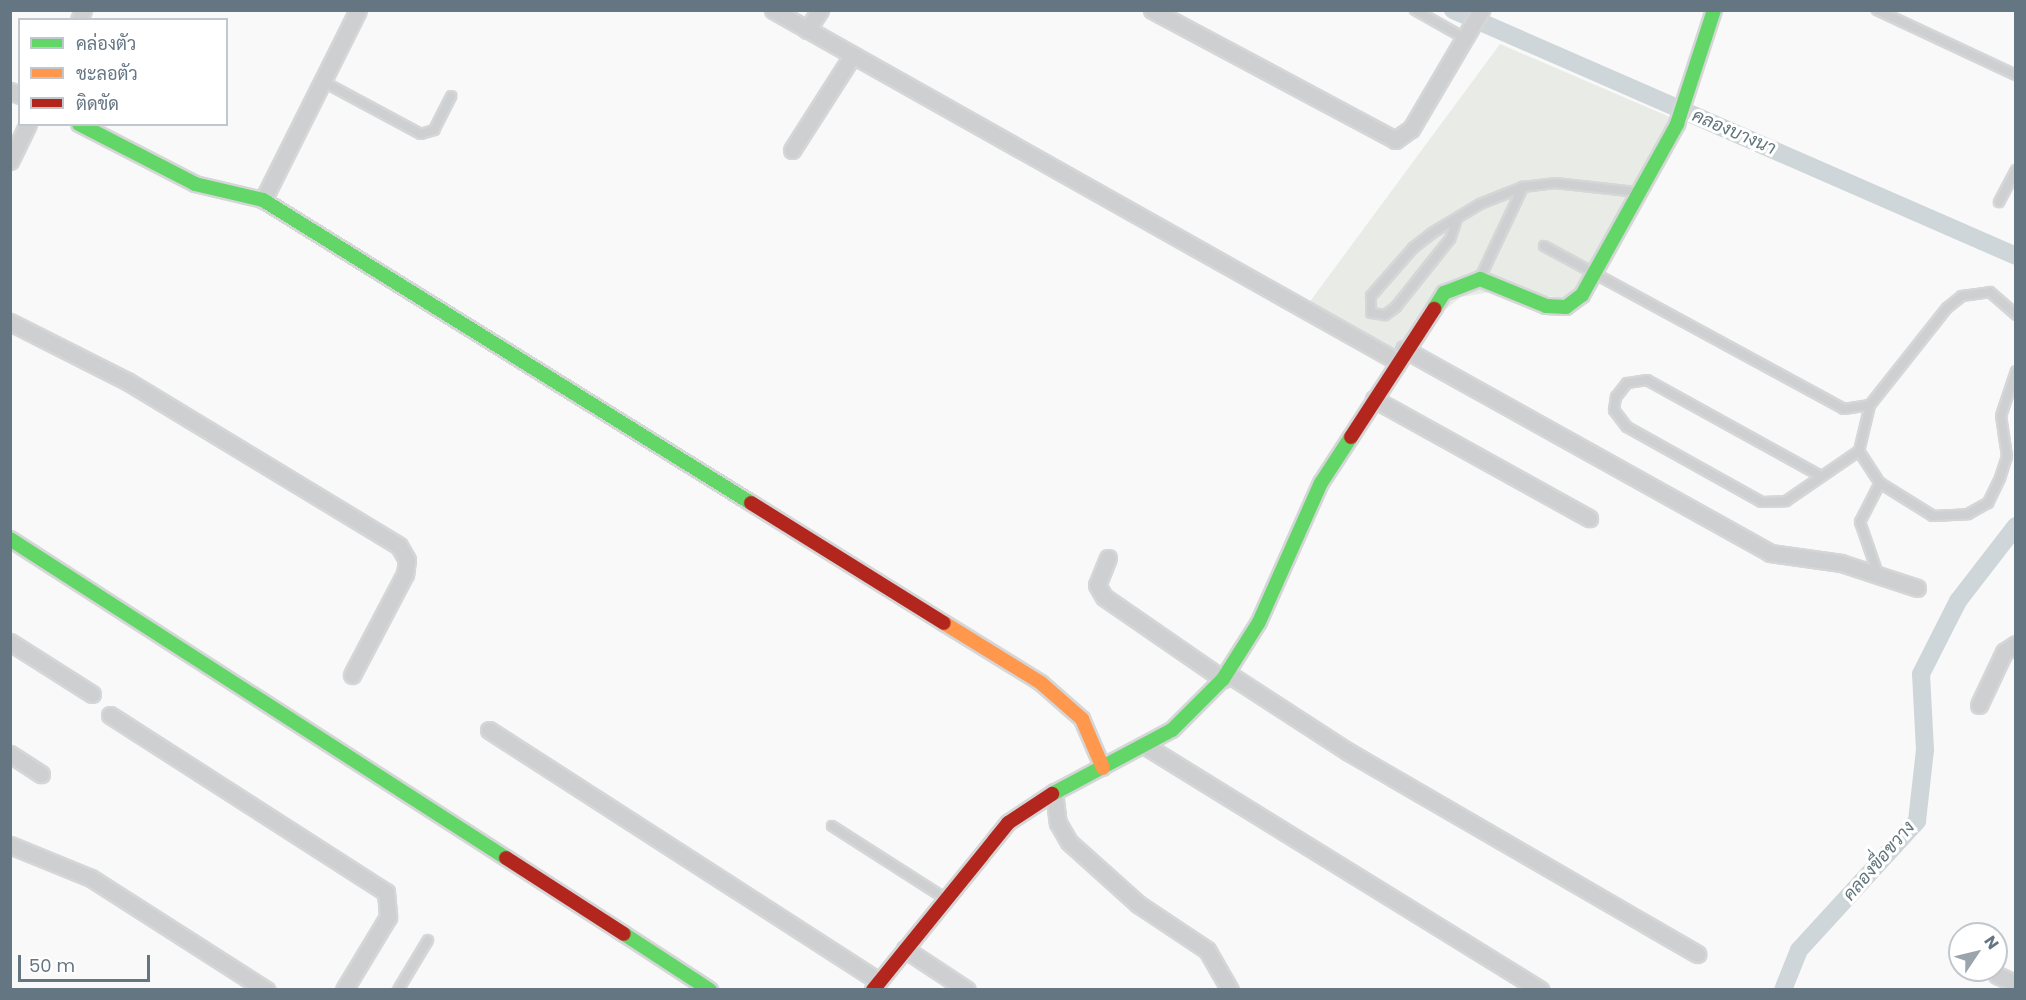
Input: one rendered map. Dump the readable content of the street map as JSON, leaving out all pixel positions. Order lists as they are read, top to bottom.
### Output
{
  "water": ["คลองบางนา", "คลองขื่อขวาง"],
  "legend": ["คล่องตัว", "ชะลอตัว", "ติดขัด"],
  "scale_bar": "50 m",
  "north": "top right"
}
